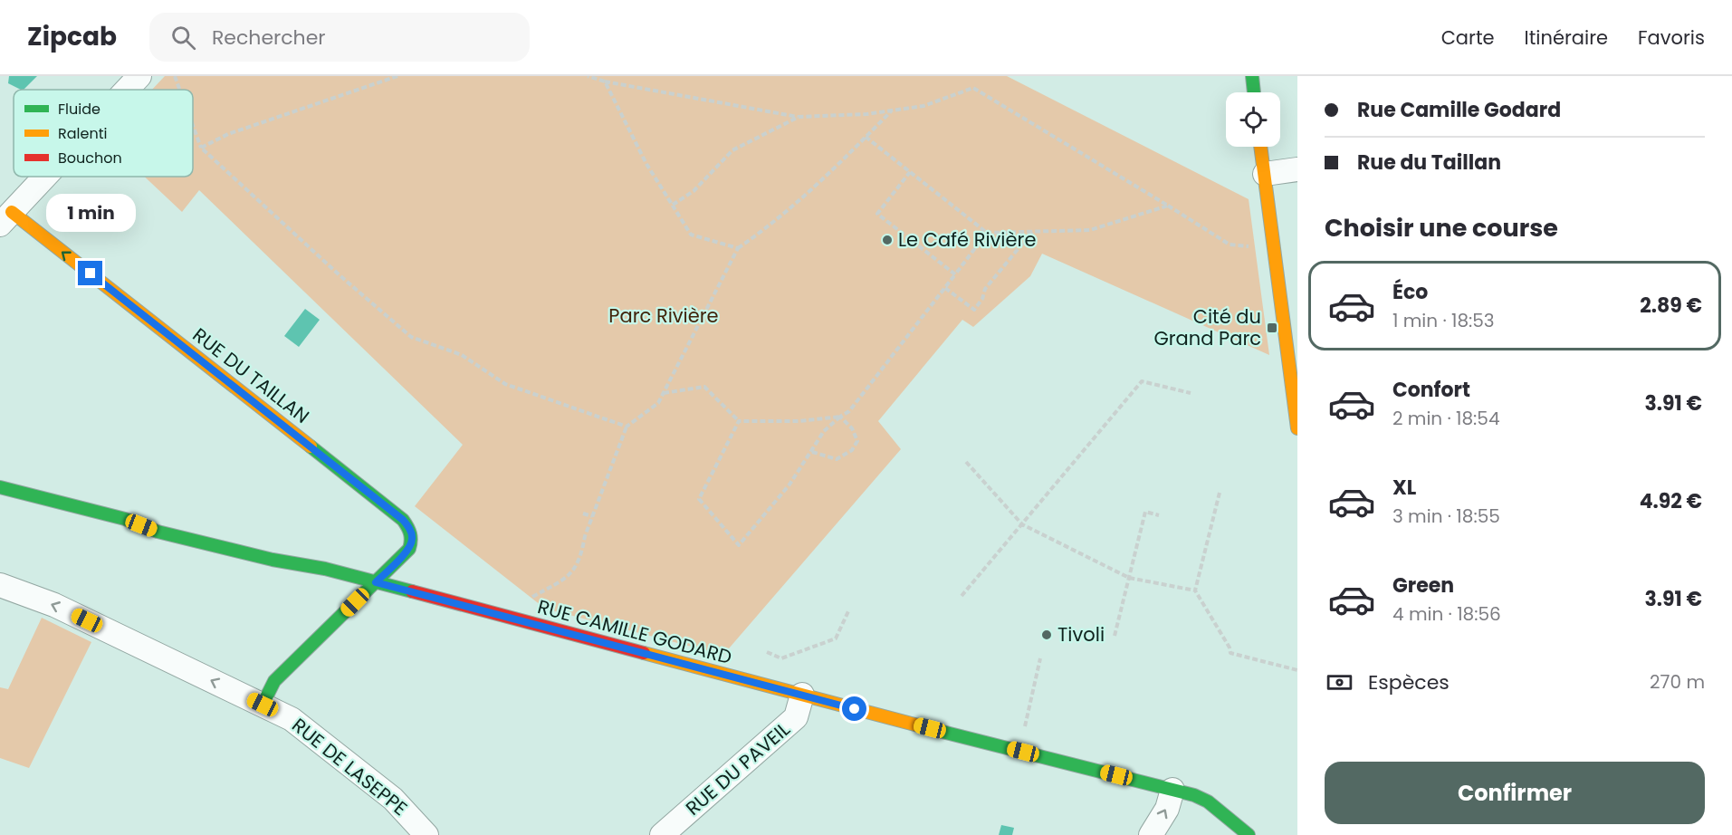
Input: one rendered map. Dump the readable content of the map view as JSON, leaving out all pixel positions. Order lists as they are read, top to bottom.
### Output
{
  "streets": {
    "street": [
      "RUE DU TAILLAN",
      "RUE CAMILLE GODARD",
      "RUE DE LASEPPE",
      "RUE DU PAVEIL"
    ]
  },
  "crossings": [
    ["RUE DU TAILLAN", "RUE CAMILLE GODARD"],
    ["RUE DU TAILLAN", "RUE DE LASEPPE"],
    ["RUE CAMILLE GODARD", "RUE DU PAVEIL"]
  ],
  "one_way": ["RUE DU TAILLAN", "RUE DE LASEPPE"],
  "parks": ["Parc Rivière"],
  "places": {
    "other": ["Le Café Rivière", "Tivoli"],
    "transit": ["Cité du Grand Parc"]
  },
  "legend": ["Fluide", "Ralenti", "Bouchon"],
  "page": {
    "header": "Zipcab",
    "search": "Rechercher",
    "nav": ["Carte", "Itinéraire", "Favoris"],
    "banner": ["Rue Camille Godard", "Rue du Taillan"],
    "bubble": "1 min",
    "heading": "Choisir une course",
    "list": [
      {
        "name": "Éco",
        "note": "1 min · 18:53",
        "value": "2.89 €"
      },
      {
        "name": "Confort",
        "note": "2 min · 18:54",
        "value": "3.91 €"
      },
      {
        "name": "XL",
        "note": "3 min · 18:55",
        "value": "4.92 €"
      },
      {
        "name": "Green",
        "note": "4 min · 18:56",
        "value": "3.91 €"
      }
    ],
    "pay": ["Espèces", "270 m"],
    "buttons": "Confirmer"
  }
}
